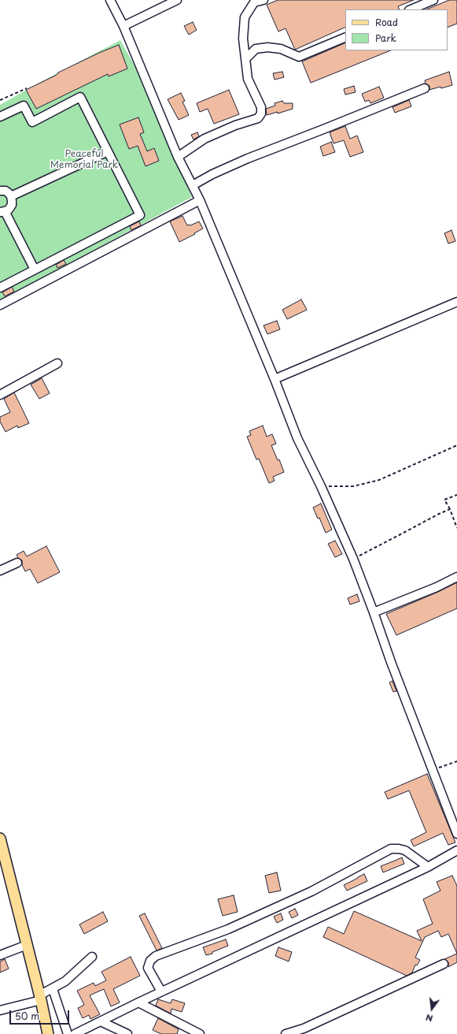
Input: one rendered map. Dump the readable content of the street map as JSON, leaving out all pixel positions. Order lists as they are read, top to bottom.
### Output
{
  "parks": ["Peaceful Memorial Park"],
  "legend": ["Road", "Park"],
  "scale_bar": "50 m",
  "north": "bottom"
}
